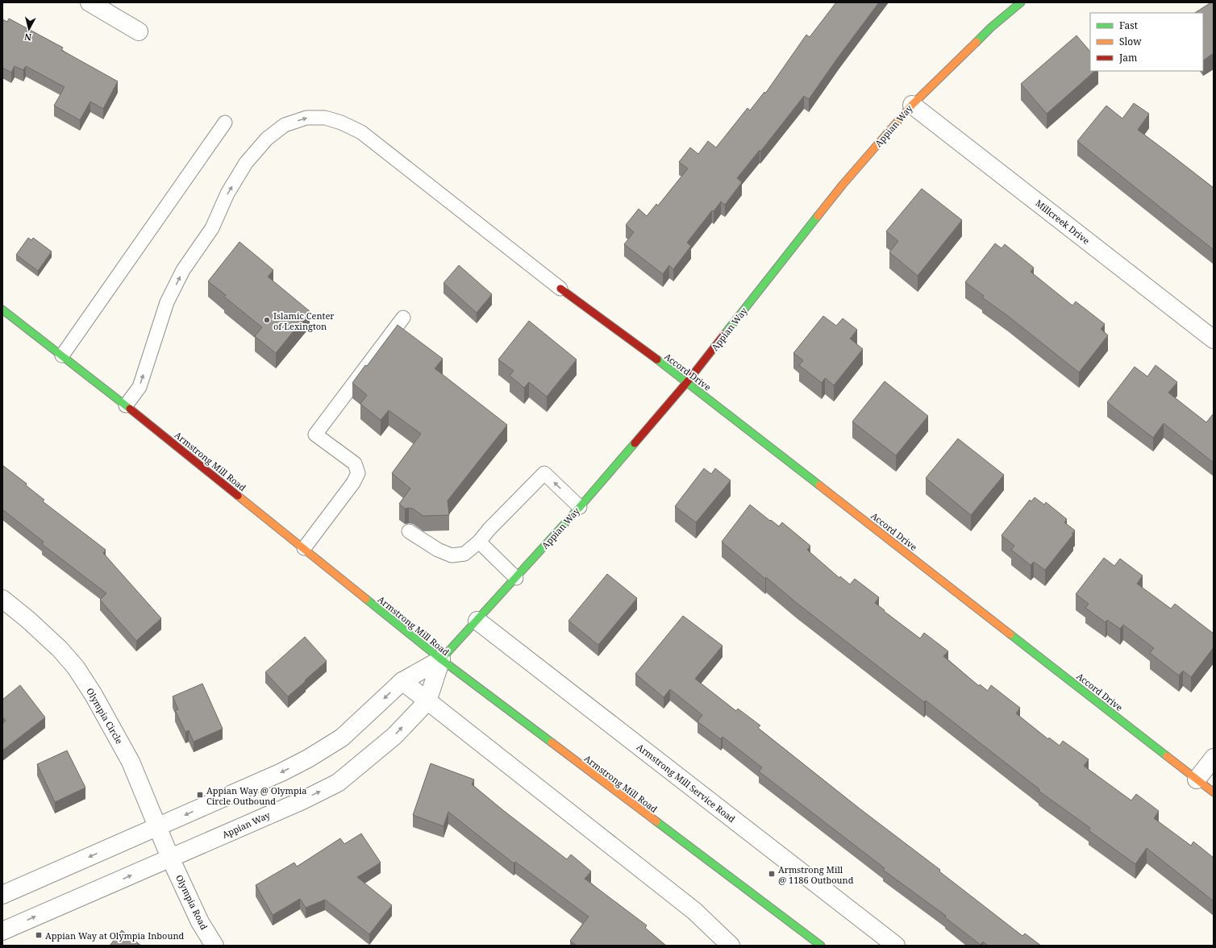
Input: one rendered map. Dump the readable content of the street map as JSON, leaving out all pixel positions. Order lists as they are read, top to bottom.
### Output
{
  "streets": {
    "street": [
      "Appian Way",
      "Millcreek Drive",
      "Accord Drive",
      "Armstrong Mill Road",
      "Olympia Circle",
      "Armstrong Mill Service Road",
      "Olympia Road"
    ]
  },
  "crossings": [
    ["Appian Way", "Millcreek Drive"],
    ["Appian Way", "Accord Drive"],
    ["Appian Way", "Armstrong Mill Road"],
    ["Appian Way", "Olympia Circle"],
    ["Appian Way", "Armstrong Mill Service Road"],
    ["Appian Way", "Olympia Road"],
    ["Olympia Circle", "Olympia Road"]
  ],
  "places": {
    "other": ["Islamic Center of Lexington"],
    "transit": ["Appian Way @ Olympia Circle Outbound", "Armstrong Mill @ 1186 Outbound", "Appian Way at Olympia Inbound"]
  },
  "legend": ["Fast", "Slow", "Jam"],
  "north": "bottom"
}
